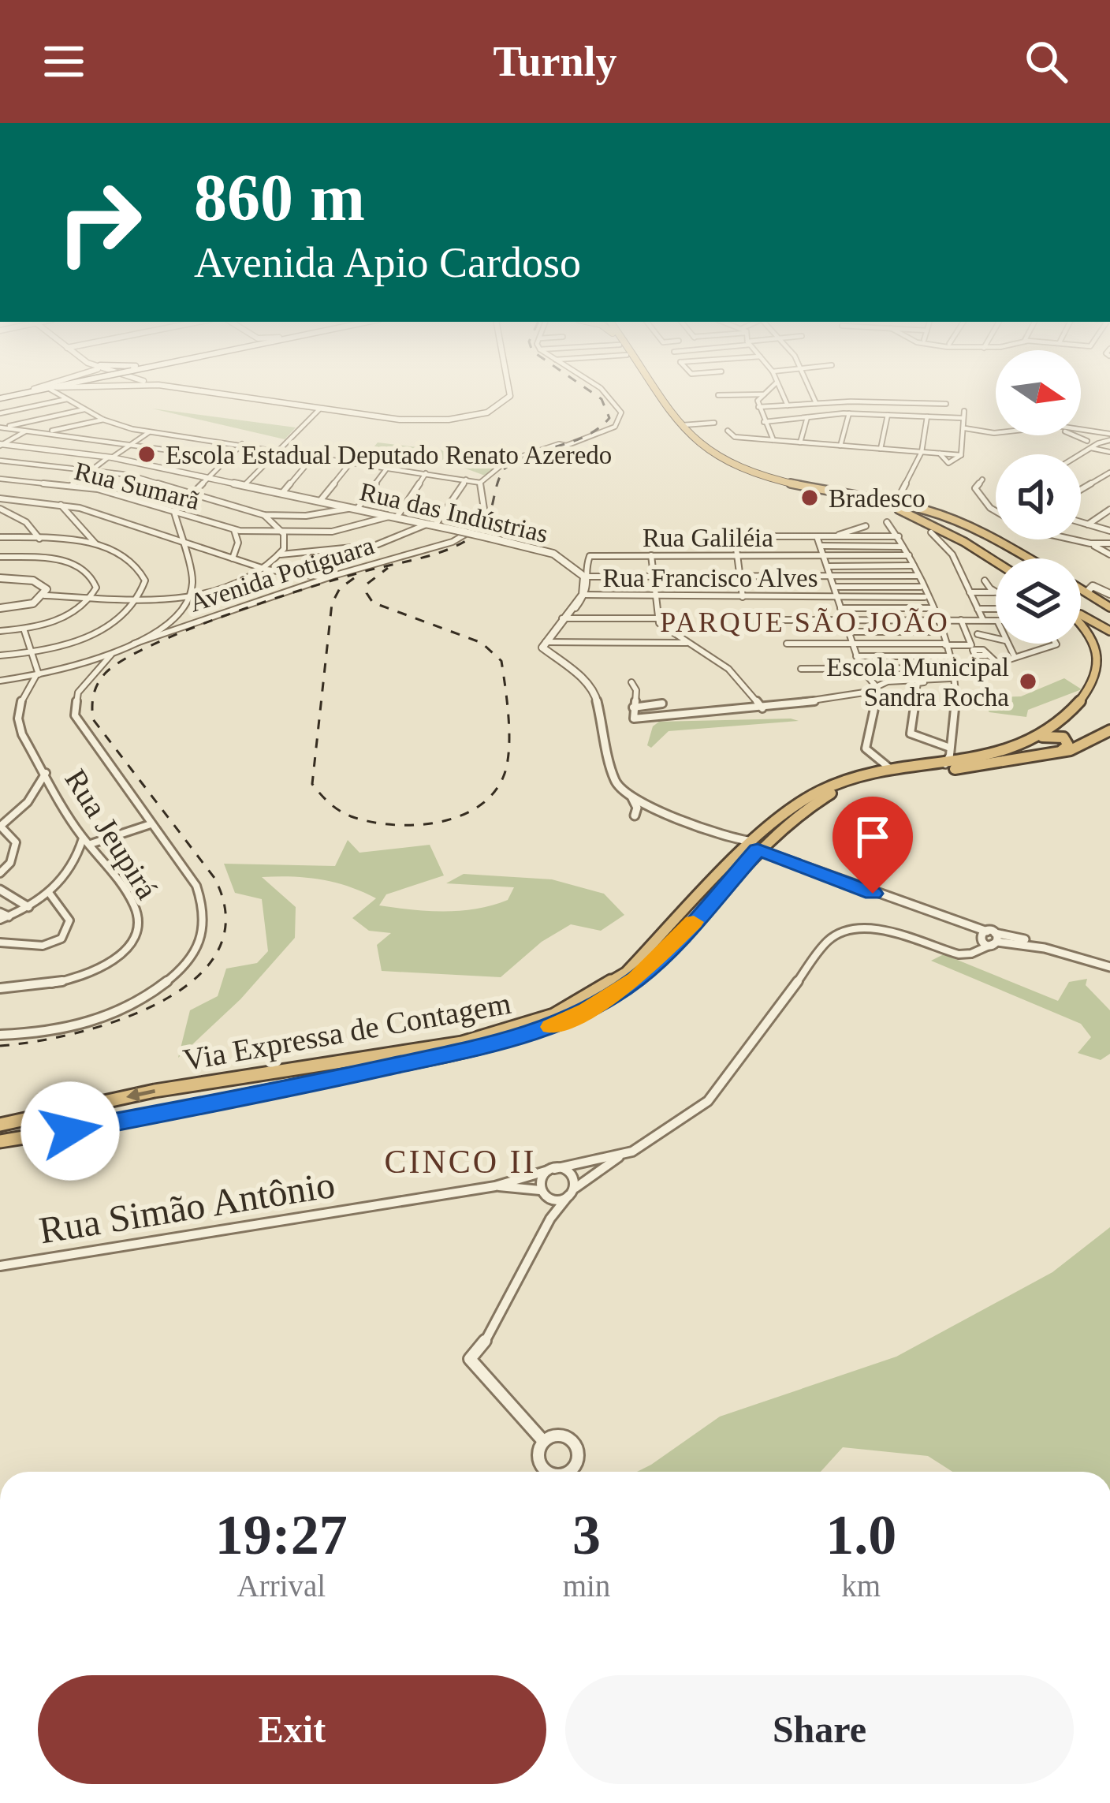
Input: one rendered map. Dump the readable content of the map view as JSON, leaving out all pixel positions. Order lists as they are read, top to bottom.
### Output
{
  "streets": {
    "highway": ["Via Expressa de Contagem"],
    "street": [
      "Rua Sumarã",
      "Rua das Indústrias",
      "Rua Galiléia",
      "Avenida Potiguara",
      "Rua Francisco Alves",
      "Rua Jeupirá",
      "Rua Simão Antônio"
    ]
  },
  "crossings": [
    ["Rua das Indústrias", "Rua Galiléia"]
  ],
  "districts": ["PARQUE SÃO JOÃO", "CINCO II"],
  "places": ["Escola Estadual Deputado Renato Azeredo", "Bradesco", "Escola Municipal Sandra Rocha"],
  "north": "right",
  "page": {
    "header": "Turnly",
    "turn": ["860 m", "Avenida Apio Cardoso"],
    "eta": [
      "19:27",
      "Arrival",
      "3",
      "min",
      "1.0",
      "km"
    ],
    "buttons": ["Exit", "Share"]
  }
}
